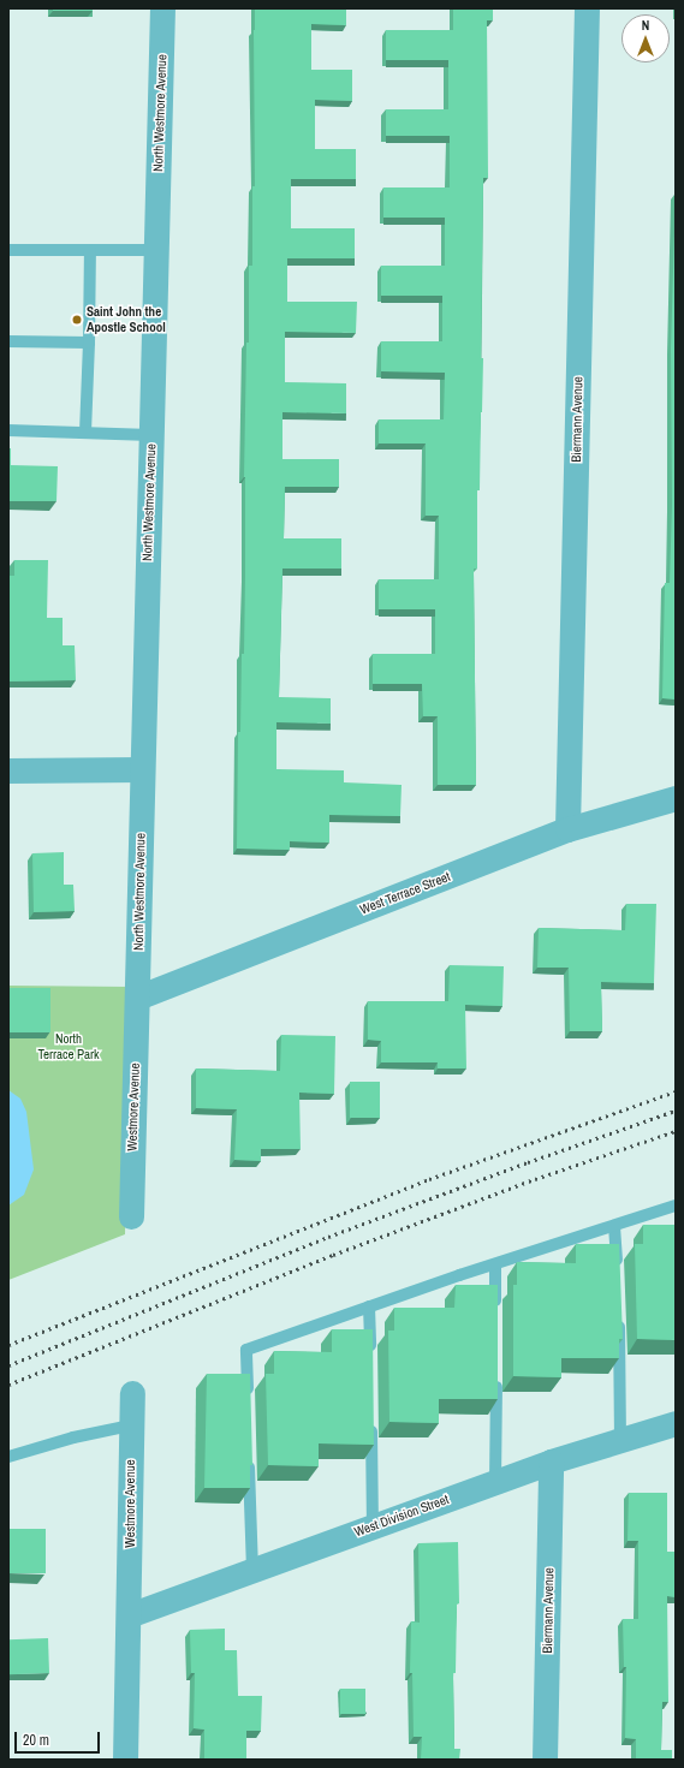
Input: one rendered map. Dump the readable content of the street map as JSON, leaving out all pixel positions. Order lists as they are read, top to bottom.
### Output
{
  "streets": {
    "street": [
      "North Westmore Avenue",
      "Biermann Avenue",
      "West Terrace Street",
      "Westmore Avenue",
      "West Division Street"
    ]
  },
  "crossings": [
    ["North Westmore Avenue", "West Terrace Street"],
    ["North Westmore Avenue", "Westmore Avenue"],
    ["Biermann Avenue", "West Terrace Street"],
    ["Biermann Avenue", "West Division Street"],
    ["West Terrace Street", "Westmore Avenue"],
    ["Westmore Avenue", "West Division Street"]
  ],
  "parks": ["North Terrace Park"],
  "places": ["Saint John the Apostle School"],
  "scale_bar": "20 m",
  "north": "top"
}
